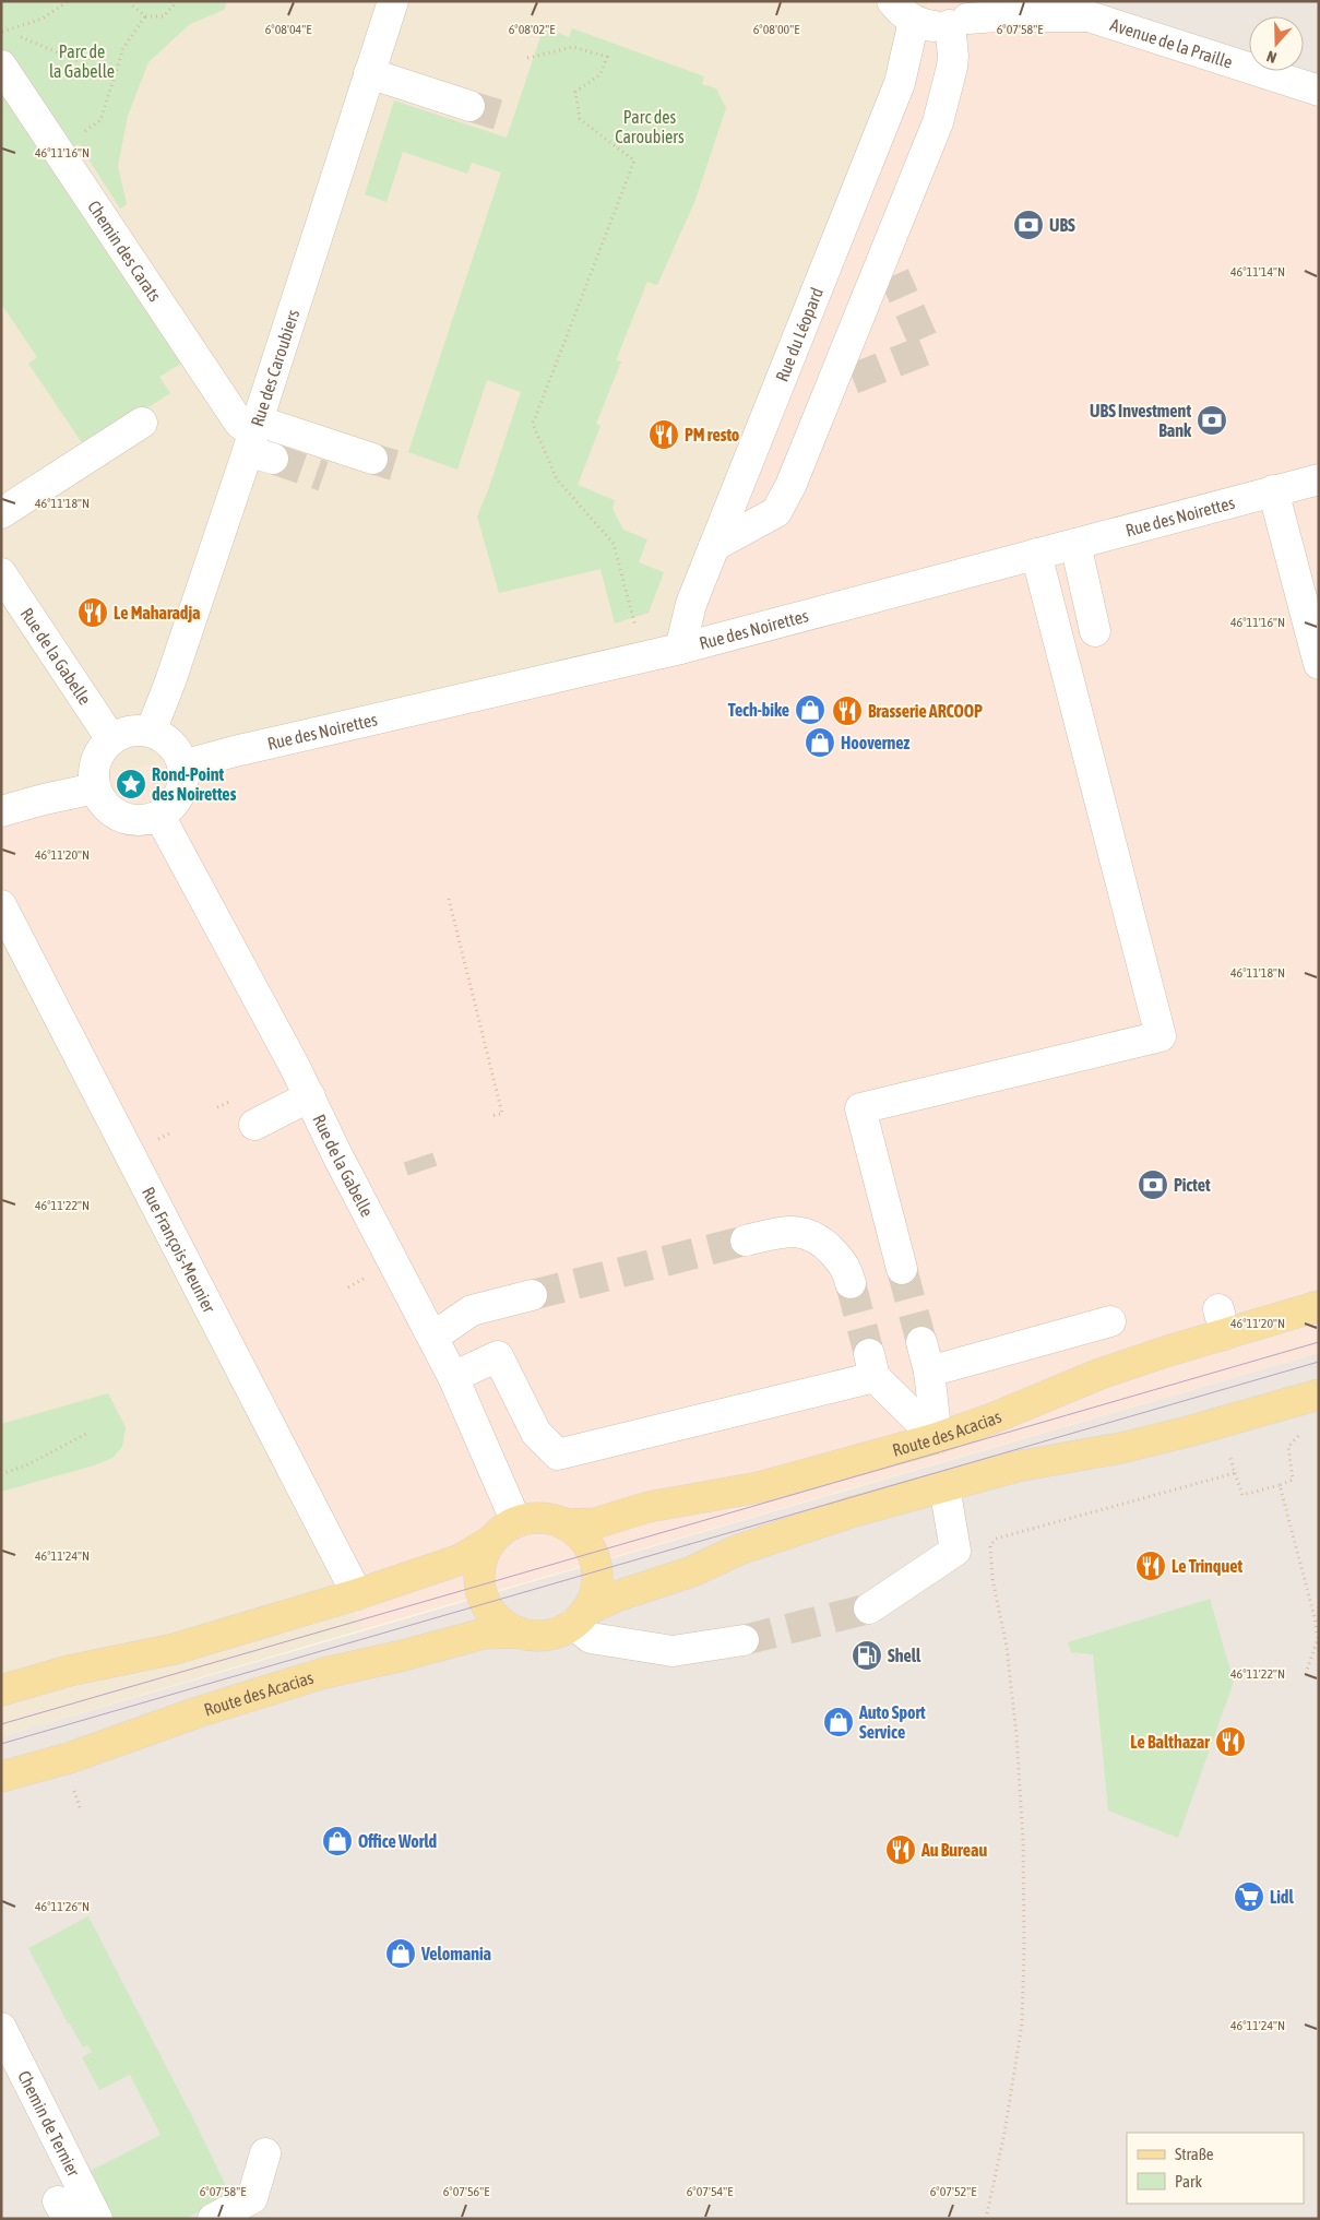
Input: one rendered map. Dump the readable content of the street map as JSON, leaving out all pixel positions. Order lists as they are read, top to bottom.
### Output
{
  "streets": {
    "main road": ["Route des Acacias"],
    "street": [
      "Avenue de la Praille",
      "Chemin des Carats",
      "Rue du Léopard",
      "Rue des Caroubiers",
      "Rue des Noirettes",
      "Rue de la Gabelle",
      "Rue François-Meunier",
      "Chemin de Ternier"
    ]
  },
  "crossings": [
    ["Avenue de la Praille", "Rue du Léopard"],
    ["Chemin des Carats", "Rue des Caroubiers"],
    ["Rue du Léopard", "Rue des Noirettes"],
    ["Rue des Caroubiers", "Rue des Noirettes"],
    ["Rue des Caroubiers", "Rue de la Gabelle"],
    ["Rue des Noirettes", "Rue de la Gabelle"],
    ["Rue de la Gabelle", "Route des Acacias"]
  ],
  "parks": ["Parc de la Gabelle", "Parc des Caroubiers"],
  "places": {
    "bank": ["UBS", "UBS Investment Bank", "Pictet"],
    "restaurant": [
      "PM resto",
      "Le Maharadja",
      "Brasserie ARCOOP",
      "Le Trinquet",
      "Le Balthazar",
      "Au Bureau"
    ],
    "shop": [
      "Tech-bike",
      "Hoovernez",
      "Auto Sport Service",
      "Office World",
      "Velomania"
    ],
    "place": ["Rond-Point des Noirettes"],
    "fuel station": ["Shell"],
    "supermarket": ["Lidl"]
  },
  "legend": ["Straße", "Park"],
  "north": "bottom",
  "coordinates": [
    "6°08'04\"E",
    "6°08'02\"E",
    "6°08'00\"E",
    "6°07'58\"E",
    "46°11'16\"N",
    "46°11'14\"N",
    "46°11'18\"N",
    "46°11'20\"N",
    "46°11'22\"N",
    "46°11'24\"N",
    "46°11'26\"N",
    "6°07'56\"E",
    "6°07'54\"E",
    "6°07'52\"E"
  ]
}
